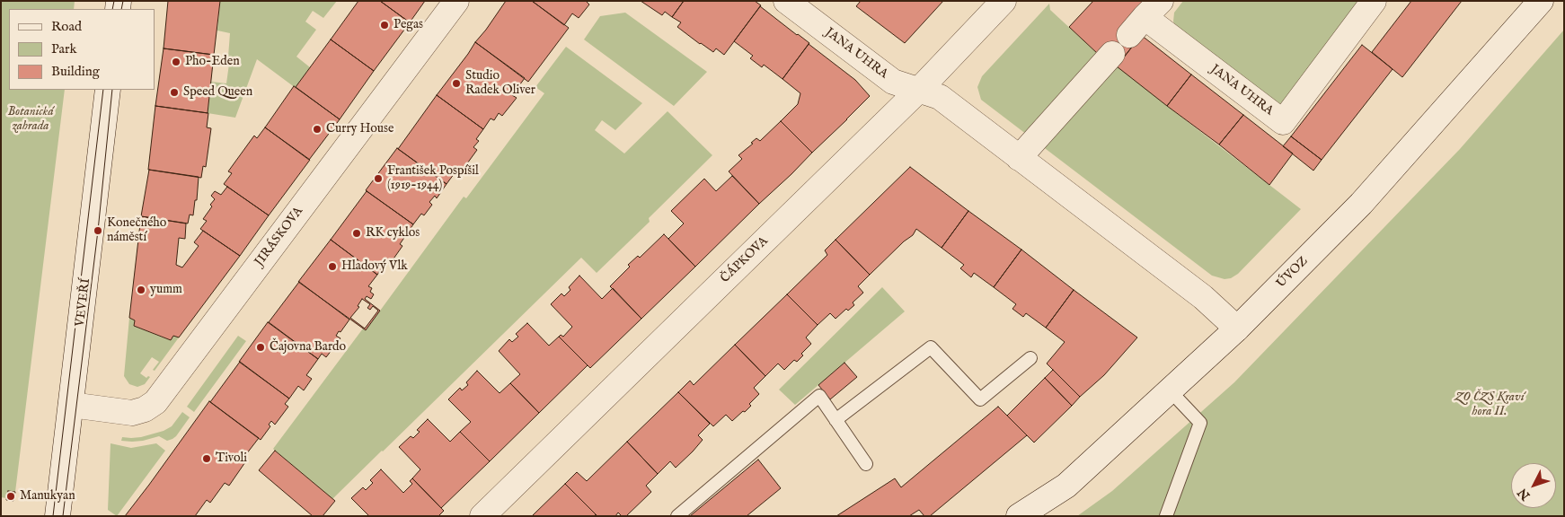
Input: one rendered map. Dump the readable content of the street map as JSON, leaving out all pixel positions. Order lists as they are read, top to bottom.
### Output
{
  "streets": {
    "street": [
      "JANA UHRA",
      "JIRÁSKOVA",
      "ČÁPKOVA",
      "ÚVOZ",
      "VEVEŘÍ"
    ]
  },
  "crossings": [
    ["JANA UHRA", "ČÁPKOVA"],
    ["JANA UHRA", "ÚVOZ"],
    ["JIRÁSKOVA", "VEVEŘÍ"]
  ],
  "parks": ["Botanická zahrada", "ZO ČZS Kraví hora II."],
  "places": [
    "Pegas",
    "Pho-Eden",
    "Studio Radek Oliver",
    "Speed Queen",
    "Curry House",
    "František Pospíšil (1919-1944)",
    "Konečného náměstí",
    "RK cyklos",
    "Hladový Vlk",
    "yumm",
    "Čajovna Bardo",
    "Tivoli",
    "Manukyan"
  ],
  "legend": ["Road", "Park", "Building"],
  "north": "bottom left"
}
